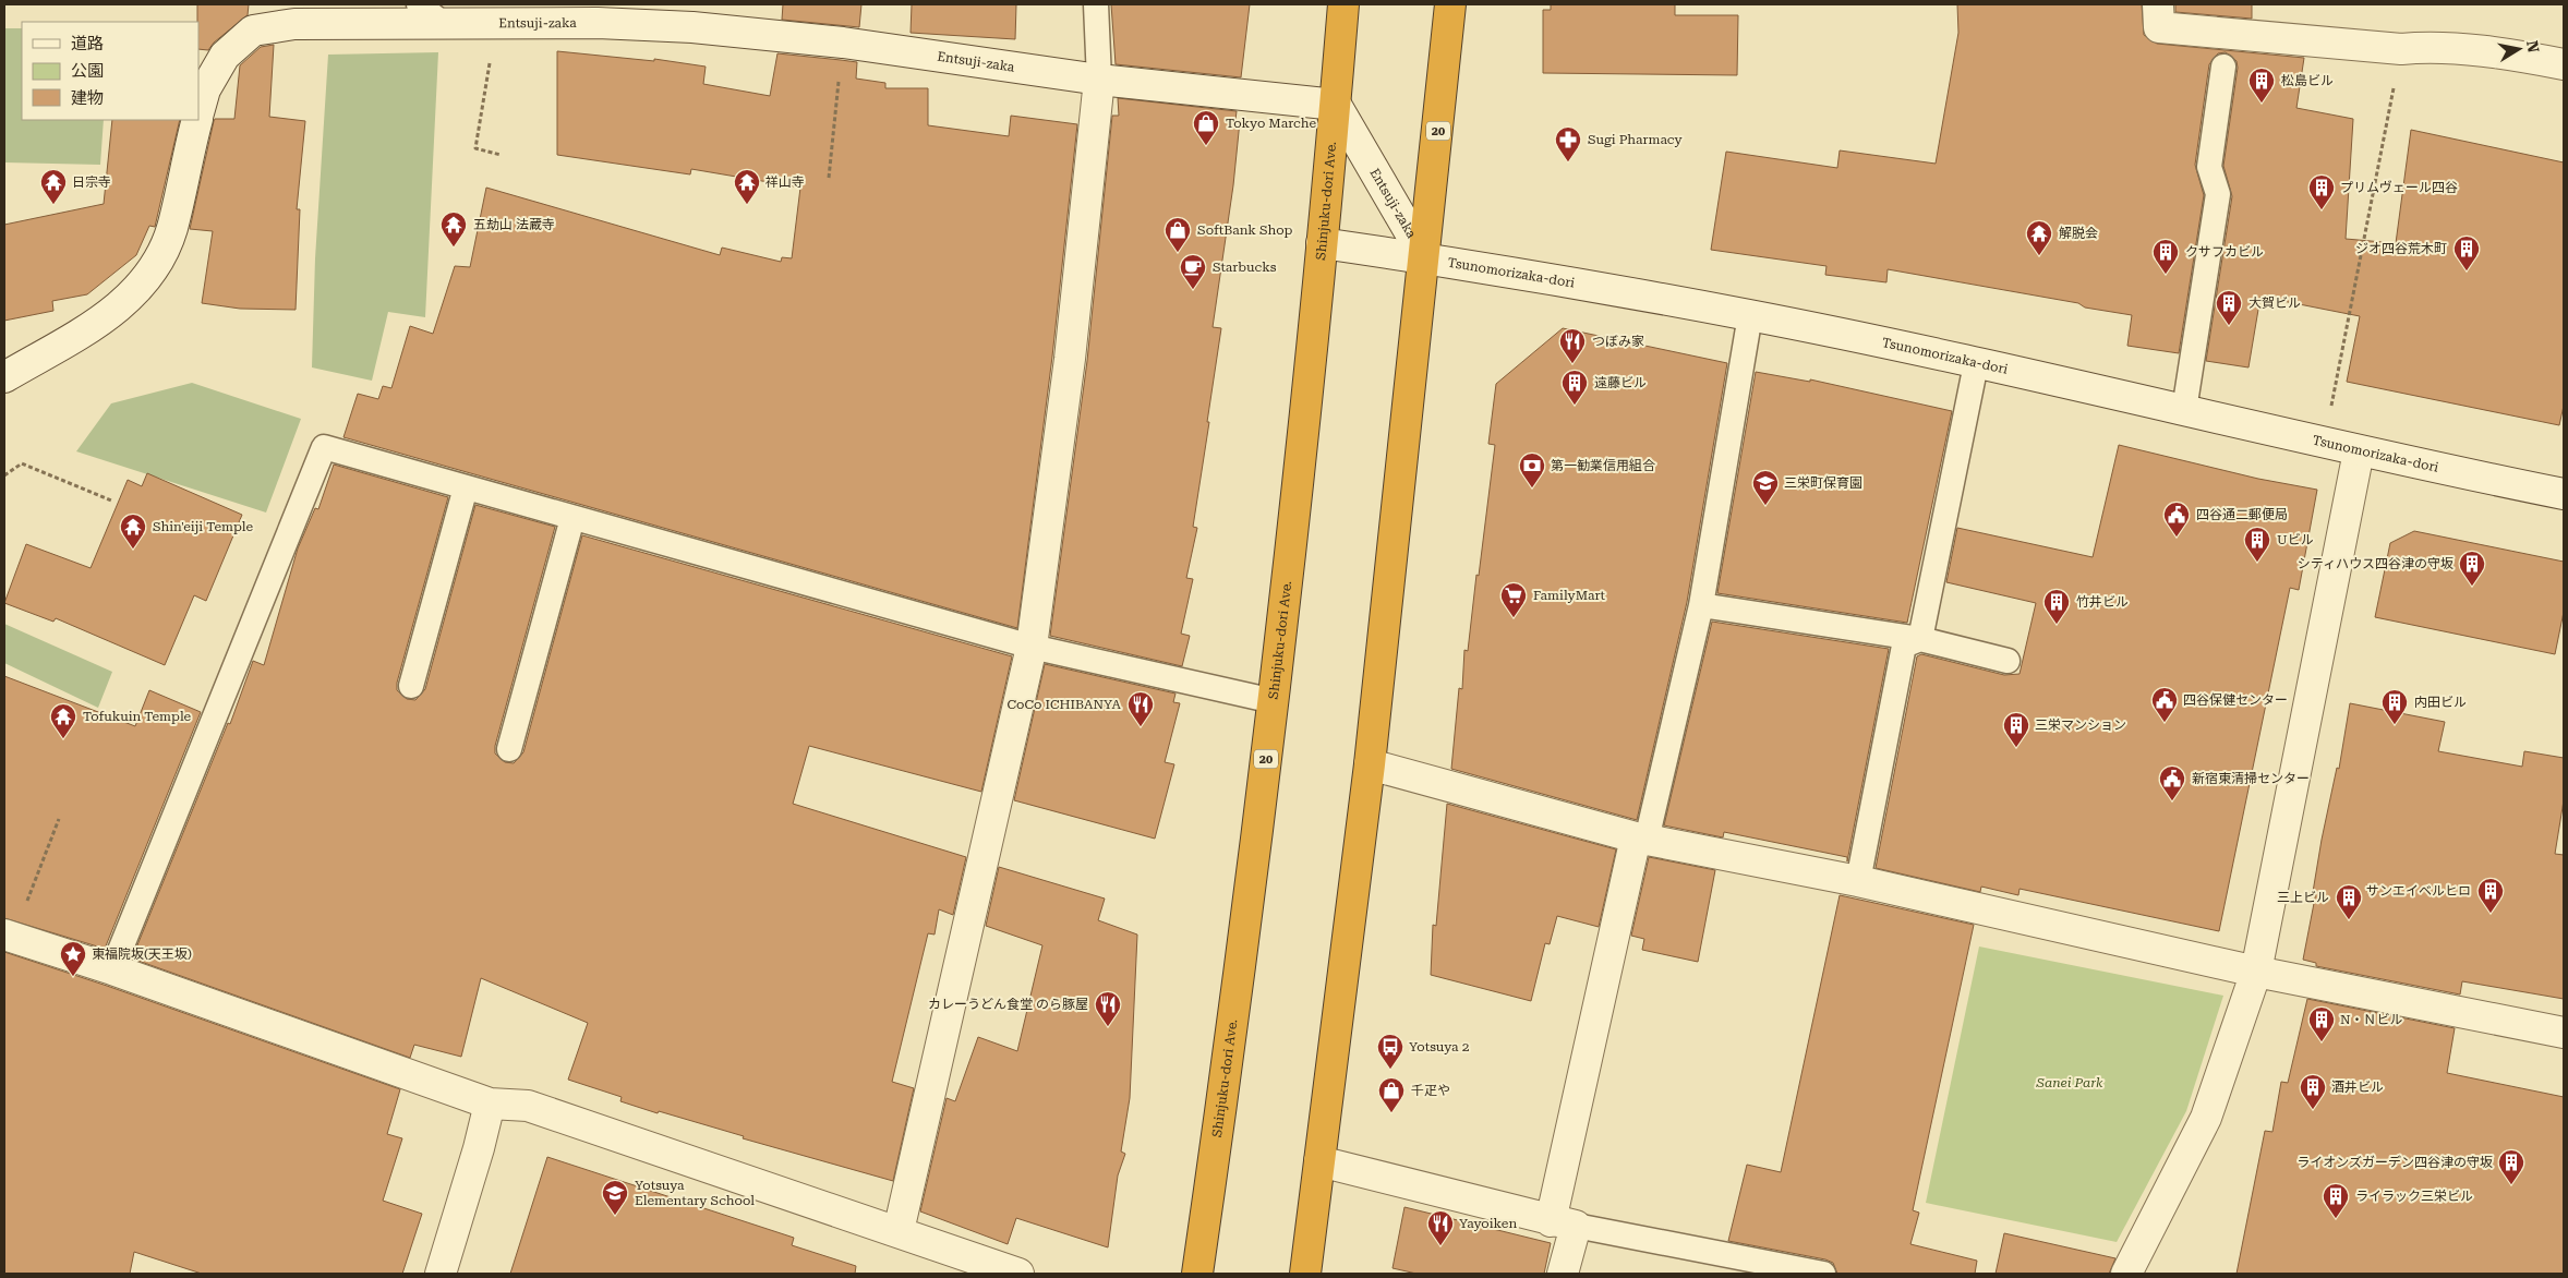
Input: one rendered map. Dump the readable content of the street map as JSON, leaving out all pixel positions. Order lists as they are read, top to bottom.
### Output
{
  "streets": {
    "highway": ["20", "Shinjuku-dori Ave."],
    "street": ["Entsuji-zaka", "Tsunomorizaka-dori"]
  },
  "crossings": [
    ["Entsuji-zaka", "20"],
    ["Entsuji-zaka", "Shinjuku-dori Ave."],
    ["Entsuji-zaka", "Tsunomorizaka-dori"],
    ["20", "Tsunomorizaka-dori"],
    ["Shinjuku-dori Ave.", "Tsunomorizaka-dori"]
  ],
  "parks": ["Sanei Park"],
  "places": {
    "building": [
      "松島ビル",
      "プリムヴェール四谷",
      "ジオ四谷荒木町",
      "クサフカビル",
      "大賀ビル",
      "遠藤ビル",
      "Uビル",
      "シティハウス四谷津の守坂",
      "竹井ビル",
      "内田ビル",
      "三栄マンション",
      "サンエイベルヒロ",
      "三上ビル",
      "N・Ｎビル",
      "酒井ビル",
      "ライオンズガーデン四谷津の守坂",
      "ライラック三栄ビル"
    ],
    "shop": ["Tokyo Marche", "SoftBank Shop", "千疋や"],
    "pharmacy": ["Sugi Pharmacy"],
    "temple": [
      "日宗寺",
      "祥山寺",
      "五劫山 法蔵寺",
      "解脱会",
      "Shin'eiji Temple",
      "Tofukuin Temple"
    ],
    "cafe": ["Starbucks"],
    "restaurant": [
      "つぼみ家",
      "CoCo ICHIBANYA",
      "カレーうどん食堂 のら豚屋",
      "Yayoiken"
    ],
    "bank": ["第一勧業信用組合"],
    "school or university": ["三栄町保育園", "Yotsuya Elementary School"],
    "public building": ["四谷通二郵便局", "四谷保健センター", "新宿東清掃センター"],
    "supermarket": ["FamilyMart"],
    "place": ["東福院坂(天王坂)"],
    "bus stop": ["Yotsuya 2"]
  },
  "legend": ["道路", "公園", "建物"],
  "north": "right"
}
